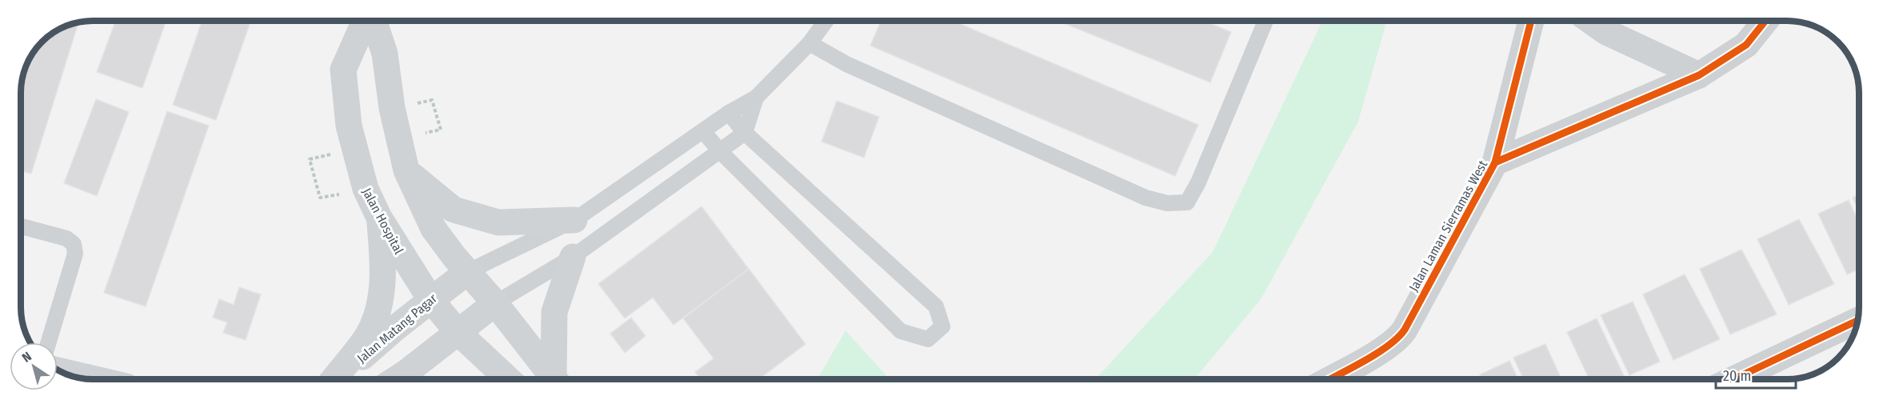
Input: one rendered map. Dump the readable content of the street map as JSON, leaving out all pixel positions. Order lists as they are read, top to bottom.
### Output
{
  "streets": {
    "main road": ["Jalan Hospital", "Jalan Matang Pagar"],
    "street": ["Jalan Laman Sierramas West"]
  },
  "crossings": [
    ["Jalan Hospital", "Jalan Matang Pagar"]
  ],
  "scale_bar": "20 m",
  "north": "top left"
}
